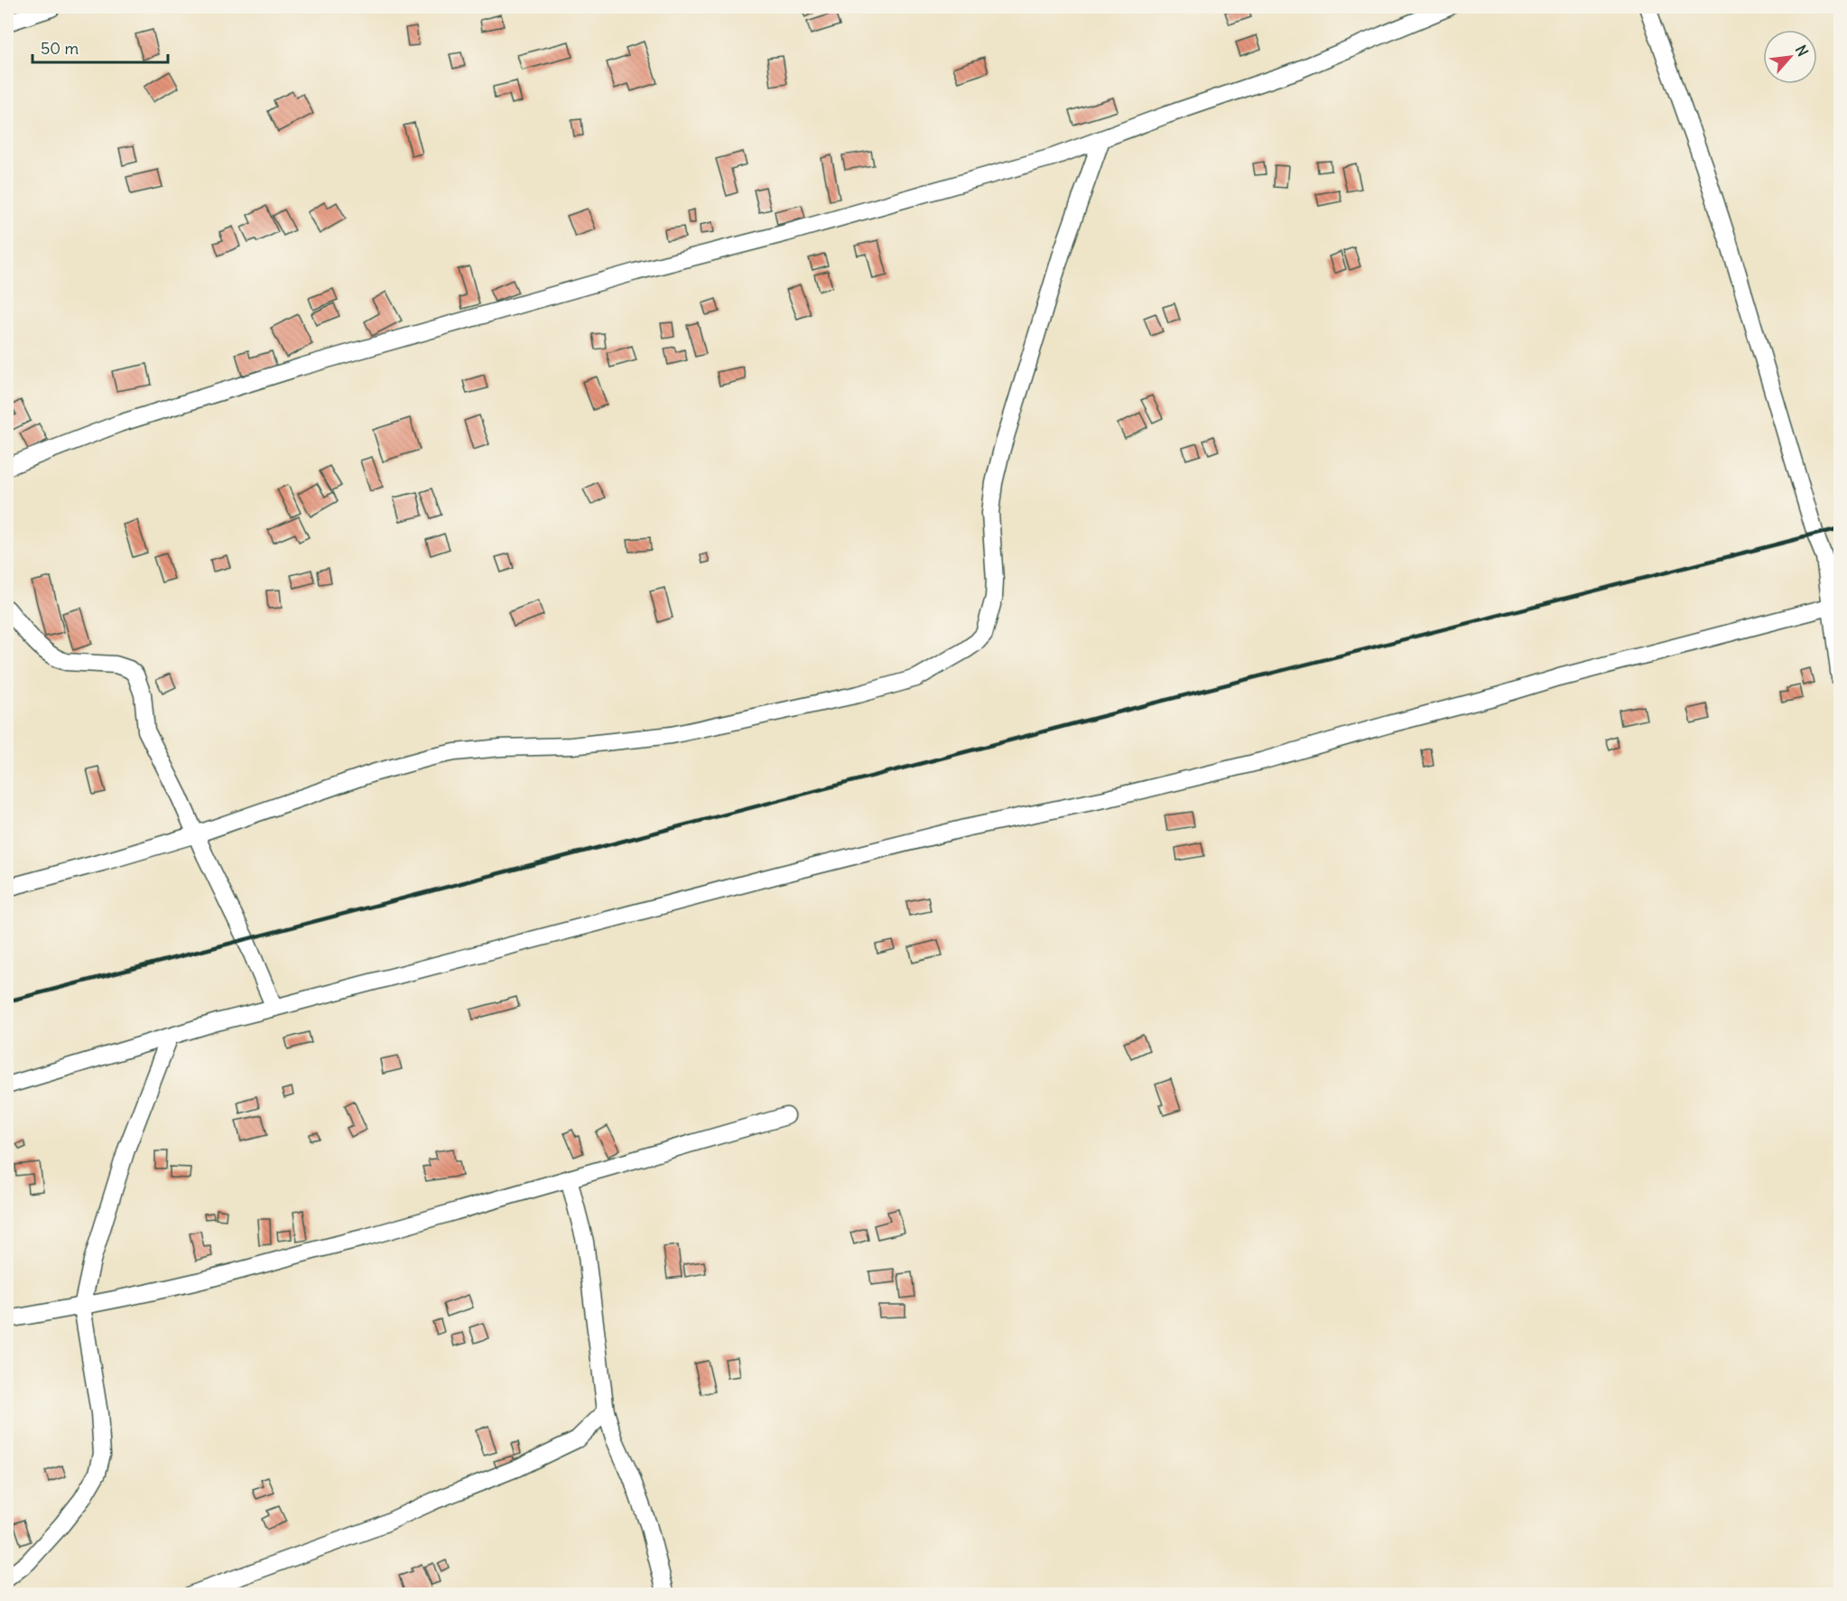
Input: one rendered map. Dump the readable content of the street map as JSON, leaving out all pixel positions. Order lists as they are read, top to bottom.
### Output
{
  "scale_bar": "50 m",
  "north": "top right"
}
